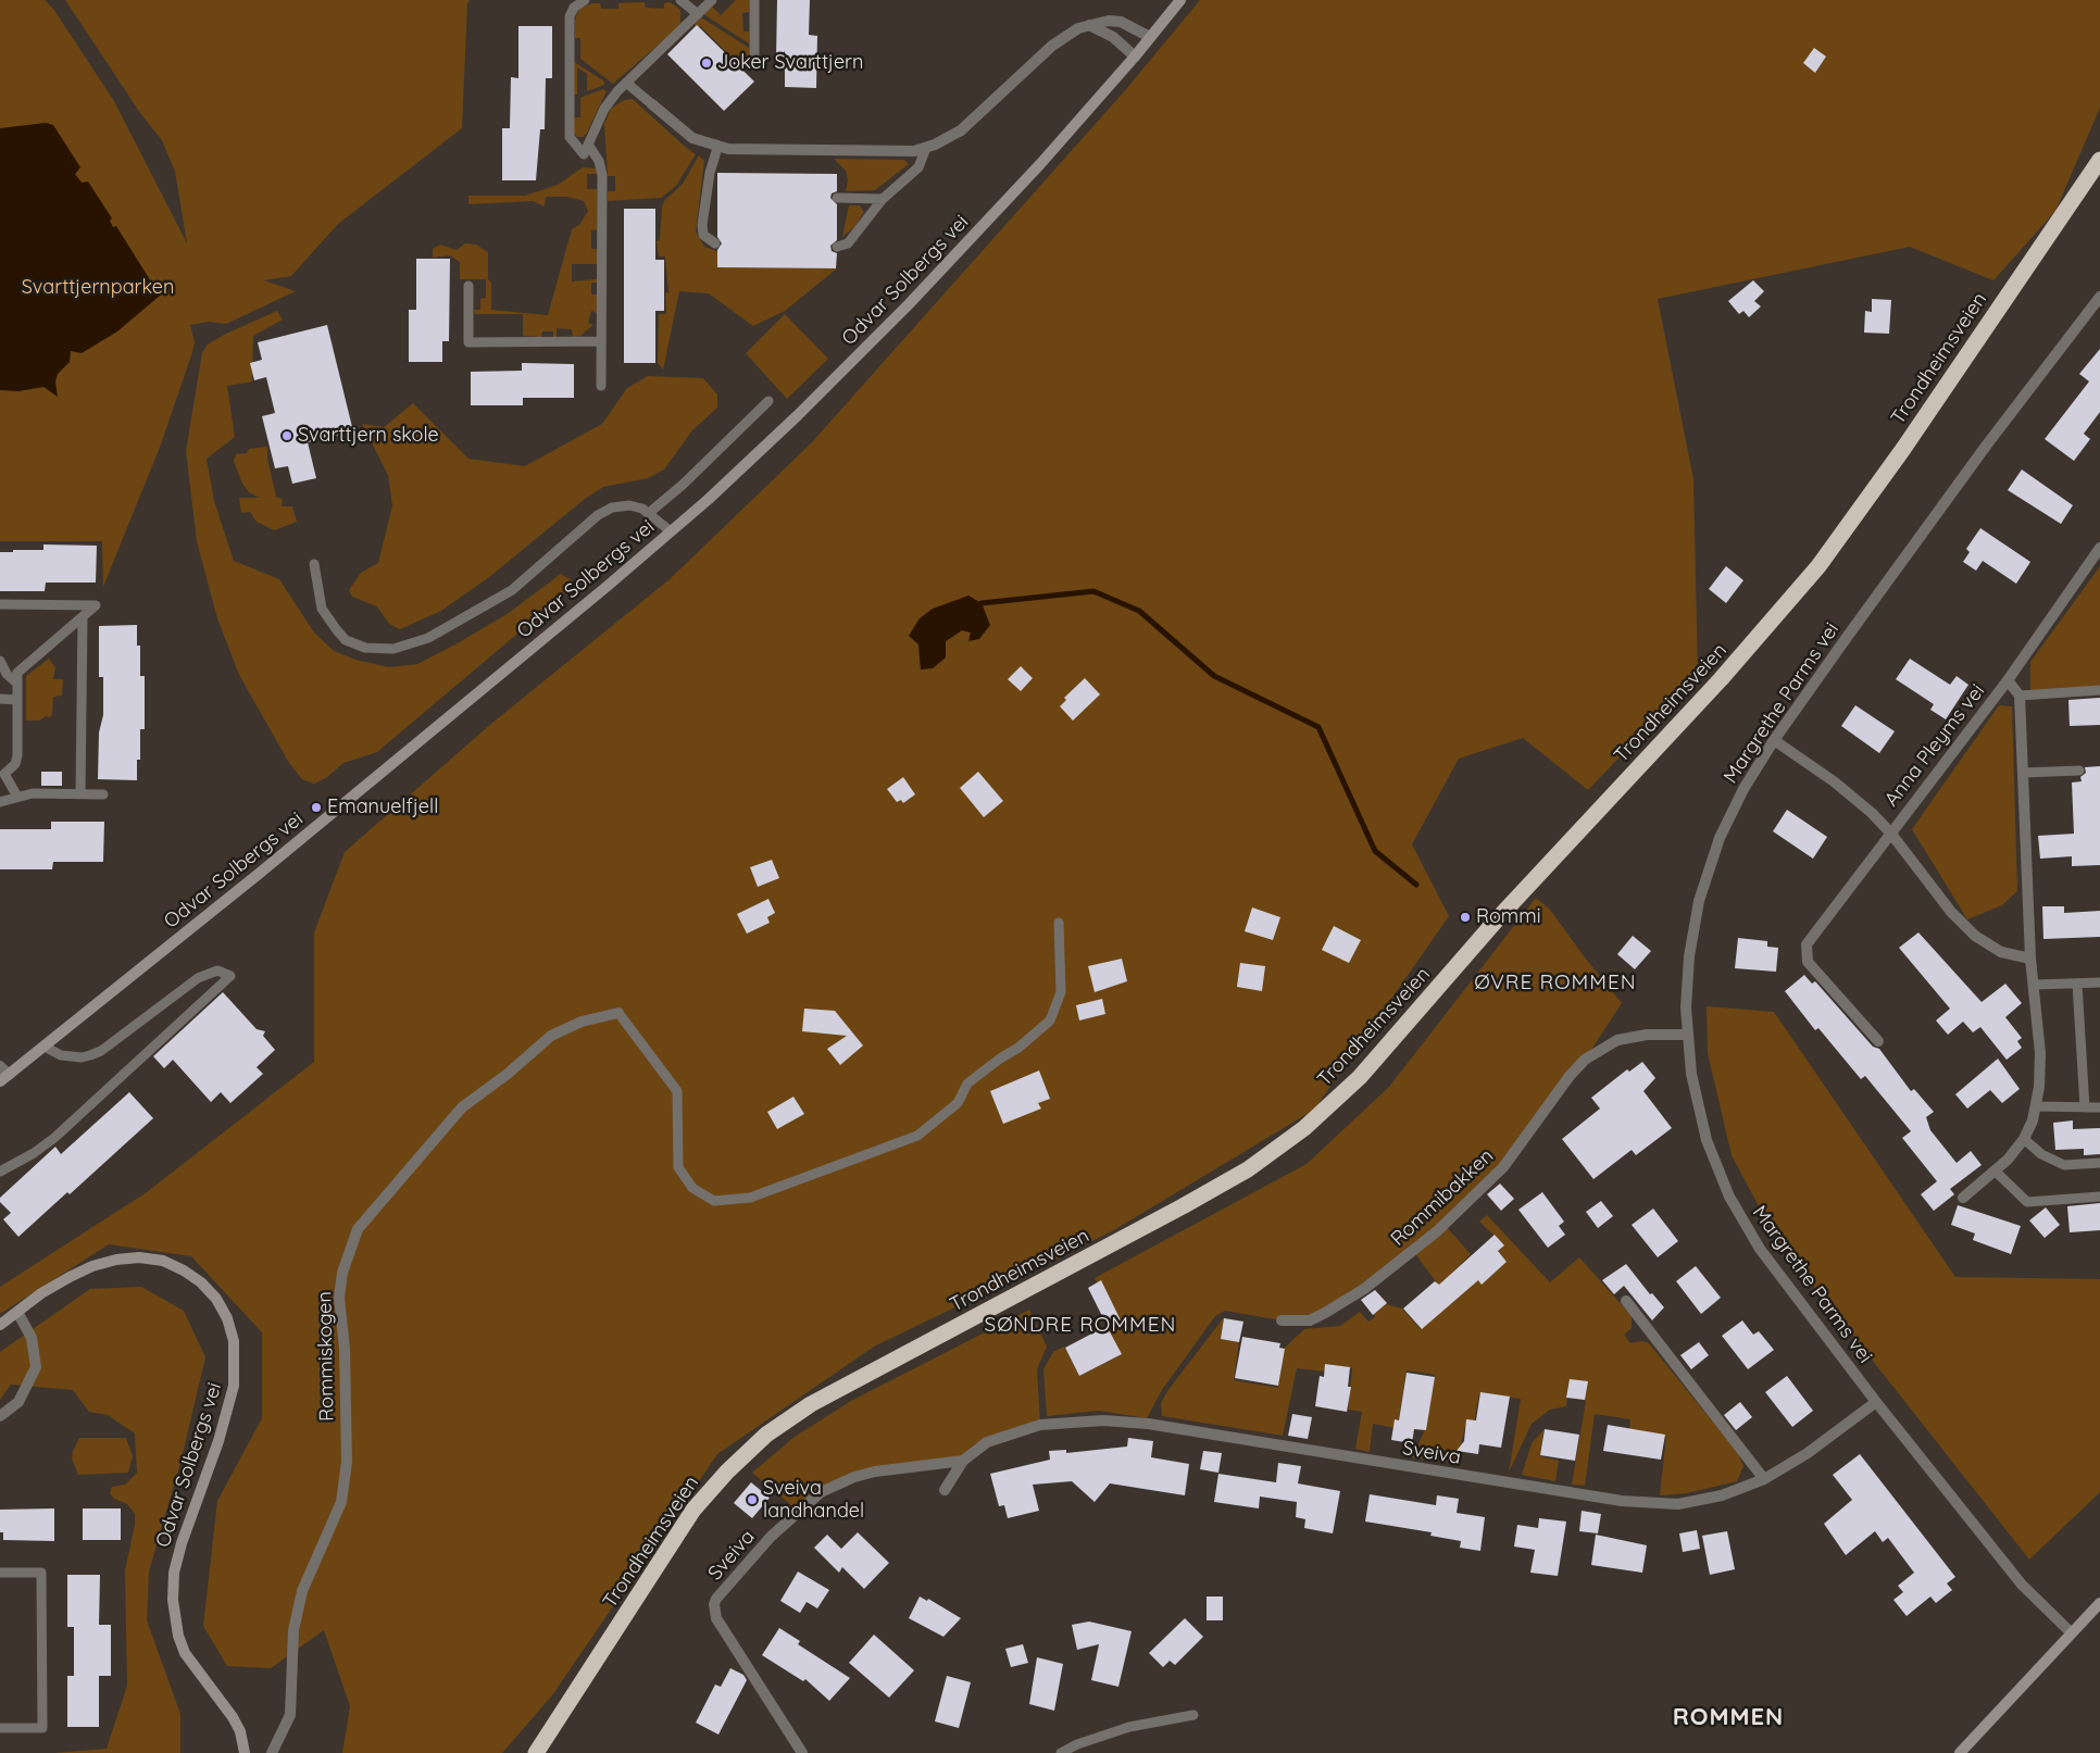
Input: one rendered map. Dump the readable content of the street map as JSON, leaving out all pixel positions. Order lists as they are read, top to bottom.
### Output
{
  "streets": {
    "highway": ["Trondheimsveien"],
    "street": [
      "Odvar Solbergs vei",
      "Margrethe Parms vei",
      "Anna Pleyms vei",
      "Rommibakken",
      "Rommiskogen",
      "Sveiva"
    ]
  },
  "crossings": [
    ["Margrethe Parms vei", "Anna Pleyms vei"],
    ["Margrethe Parms vei", "Rommibakken"],
    ["Margrethe Parms vei", "Sveiva"]
  ],
  "districts": ["ØVRE ROMMEN", "SØNDRE ROMMEN", "ROMMEN"],
  "parks": ["Svarttjernparken"],
  "places": [
    "Joker Svarttjern",
    "Svarttjern skole",
    "Emanuelfjell",
    "Rommi",
    "Sveiva landhandel"
  ]
}
